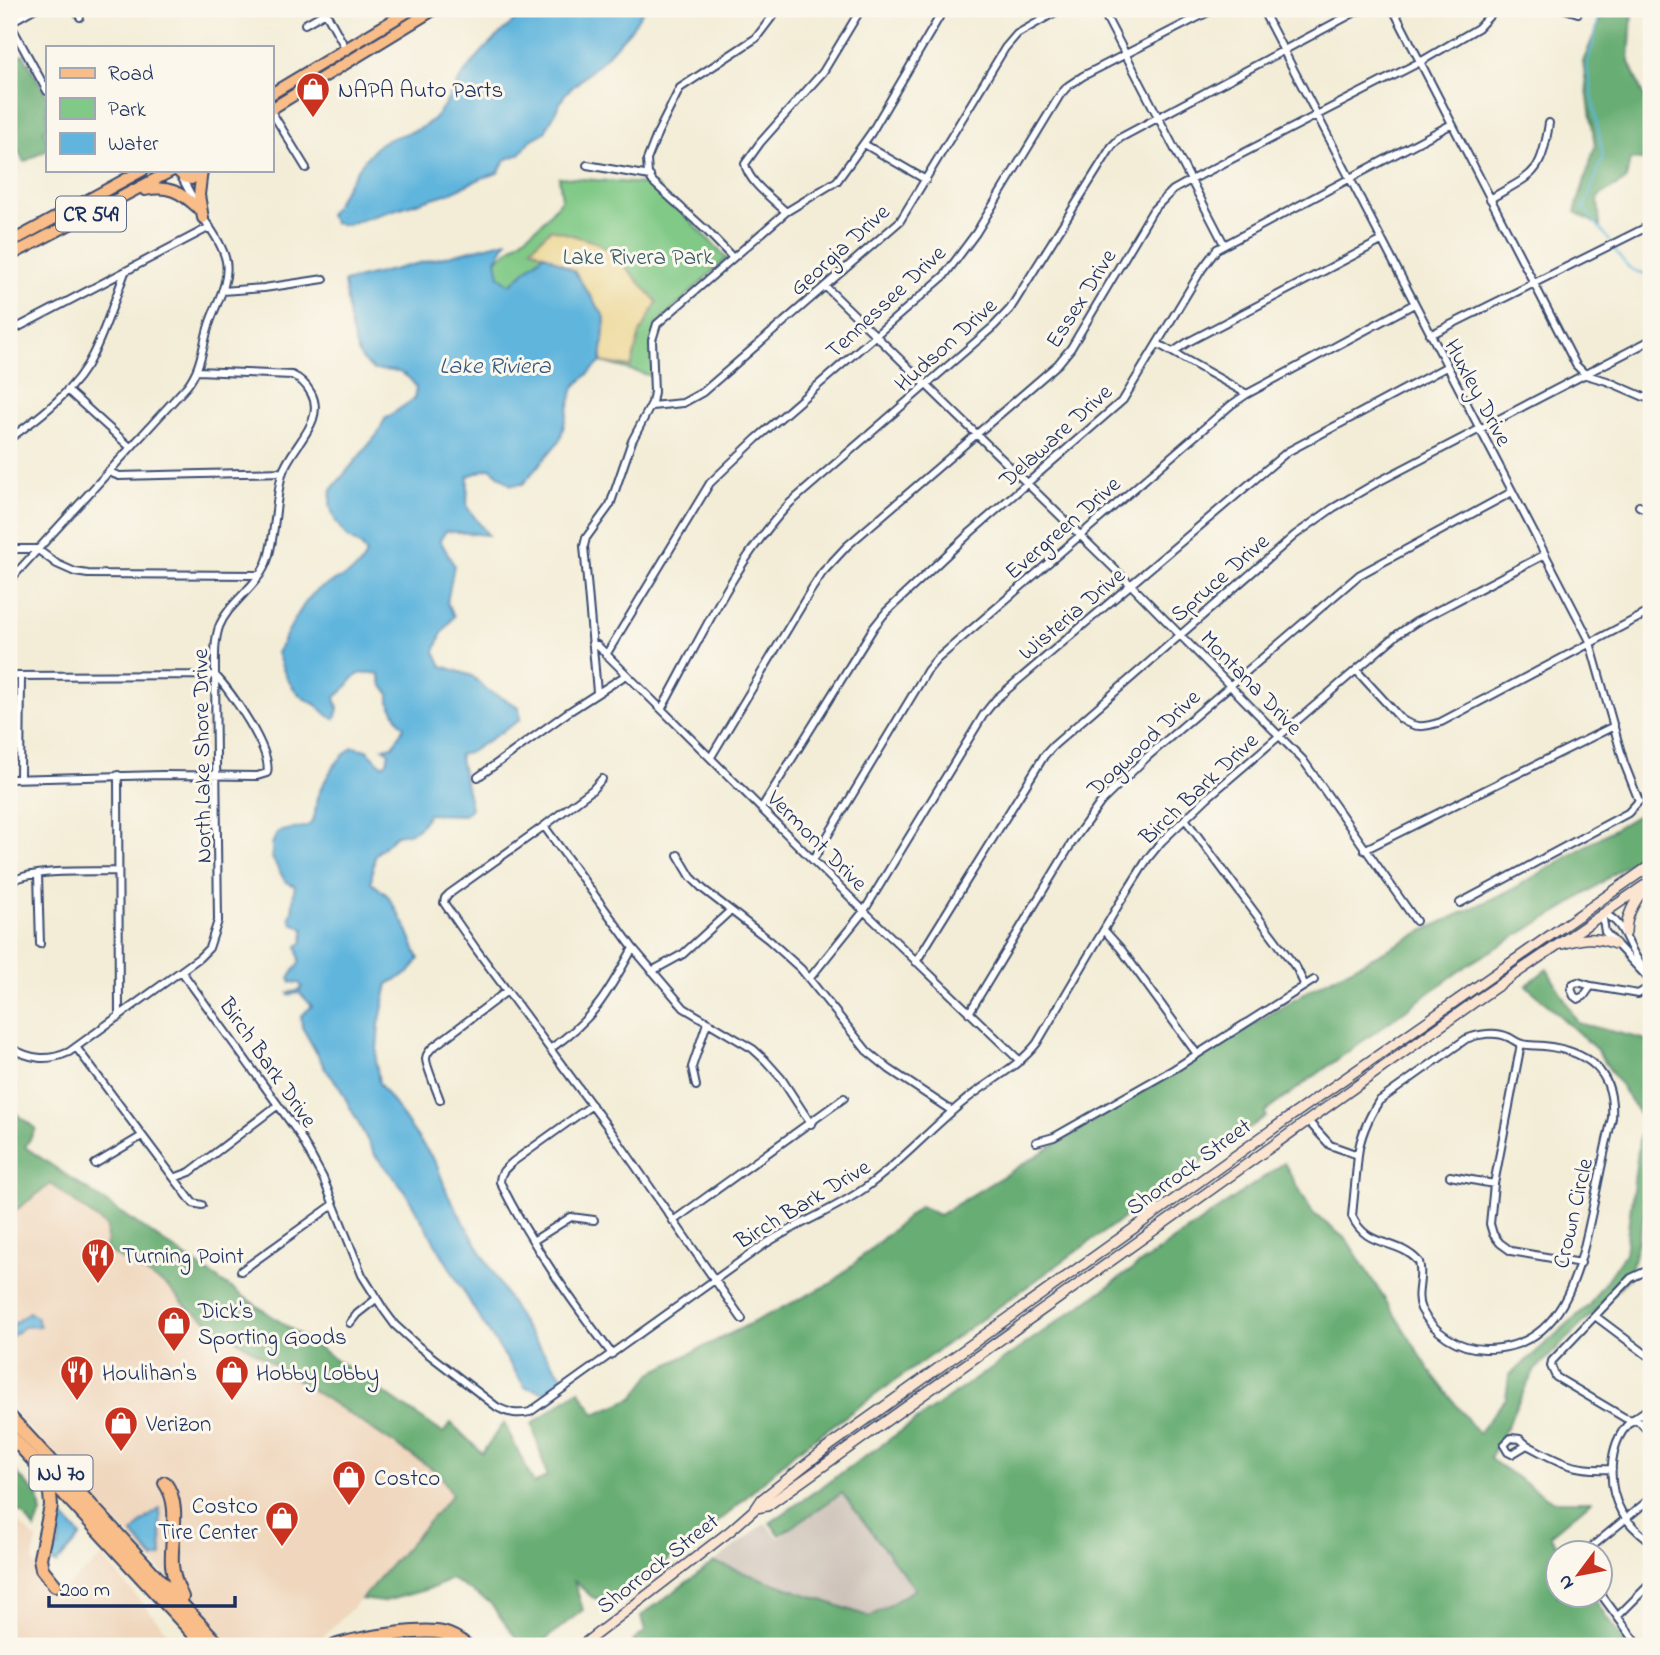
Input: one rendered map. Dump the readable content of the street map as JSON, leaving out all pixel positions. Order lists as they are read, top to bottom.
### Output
{
  "streets": {
    "highway": ["NJ 70"],
    "main road": ["CR 549", "Shorrock Street"],
    "street": [
      "Georgia Drive",
      "Essex Drive",
      "Tennessee Drive",
      "Hudson Drive",
      "Huxley Drive",
      "Delaware Drive",
      "Evergreen Drive",
      "Spruce Drive",
      "Wisteria Drive",
      "Montana Drive",
      "Dogwood Drive",
      "North Lake Shore Drive",
      "Birch Bark Drive",
      "Vermont Drive",
      "Crown Circle"
    ]
  },
  "crossings": [
    ["Georgia Drive", "Montana Drive"],
    ["Essex Drive", "Huxley Drive"],
    ["Essex Drive", "Montana Drive"],
    ["Essex Drive", "Vermont Drive"],
    ["Tennessee Drive", "Montana Drive"],
    ["Tennessee Drive", "Vermont Drive"],
    ["Hudson Drive", "Huxley Drive"],
    ["Hudson Drive", "Montana Drive"],
    ["Hudson Drive", "Vermont Drive"],
    ["Huxley Drive", "Delaware Drive"],
    ["Huxley Drive", "Evergreen Drive"],
    ["Huxley Drive", "Spruce Drive"],
    ["Huxley Drive", "Wisteria Drive"],
    ["Huxley Drive", "Dogwood Drive"],
    ["Huxley Drive", "Birch Bark Drive"],
    ["Delaware Drive", "Montana Drive"],
    ["Delaware Drive", "Vermont Drive"],
    ["Evergreen Drive", "Montana Drive"],
    ["Evergreen Drive", "Vermont Drive"],
    ["Spruce Drive", "Montana Drive"],
    ["Spruce Drive", "Vermont Drive"],
    ["Wisteria Drive", "Montana Drive"],
    ["Wisteria Drive", "Vermont Drive"],
    ["Montana Drive", "Dogwood Drive"],
    ["Montana Drive", "Birch Bark Drive"],
    ["Dogwood Drive", "Vermont Drive"],
    ["North Lake Shore Drive", "Birch Bark Drive"],
    ["Birch Bark Drive", "Vermont Drive"]
  ],
  "water": ["Lake Riviera"],
  "parks": ["Lake Rivera Park"],
  "places": {
    "shop": [
      "NAPA Auto Parts",
      "Dick's Sporting Goods",
      "Hobby Lobby",
      "Verizon",
      "Costco",
      "Costco Tire Center"
    ],
    "restaurant": ["Turning Point", "Houlihan's"]
  },
  "legend": ["Road", "Park", "Water"],
  "scale_bar": "200 m",
  "north": "bottom left"
}
